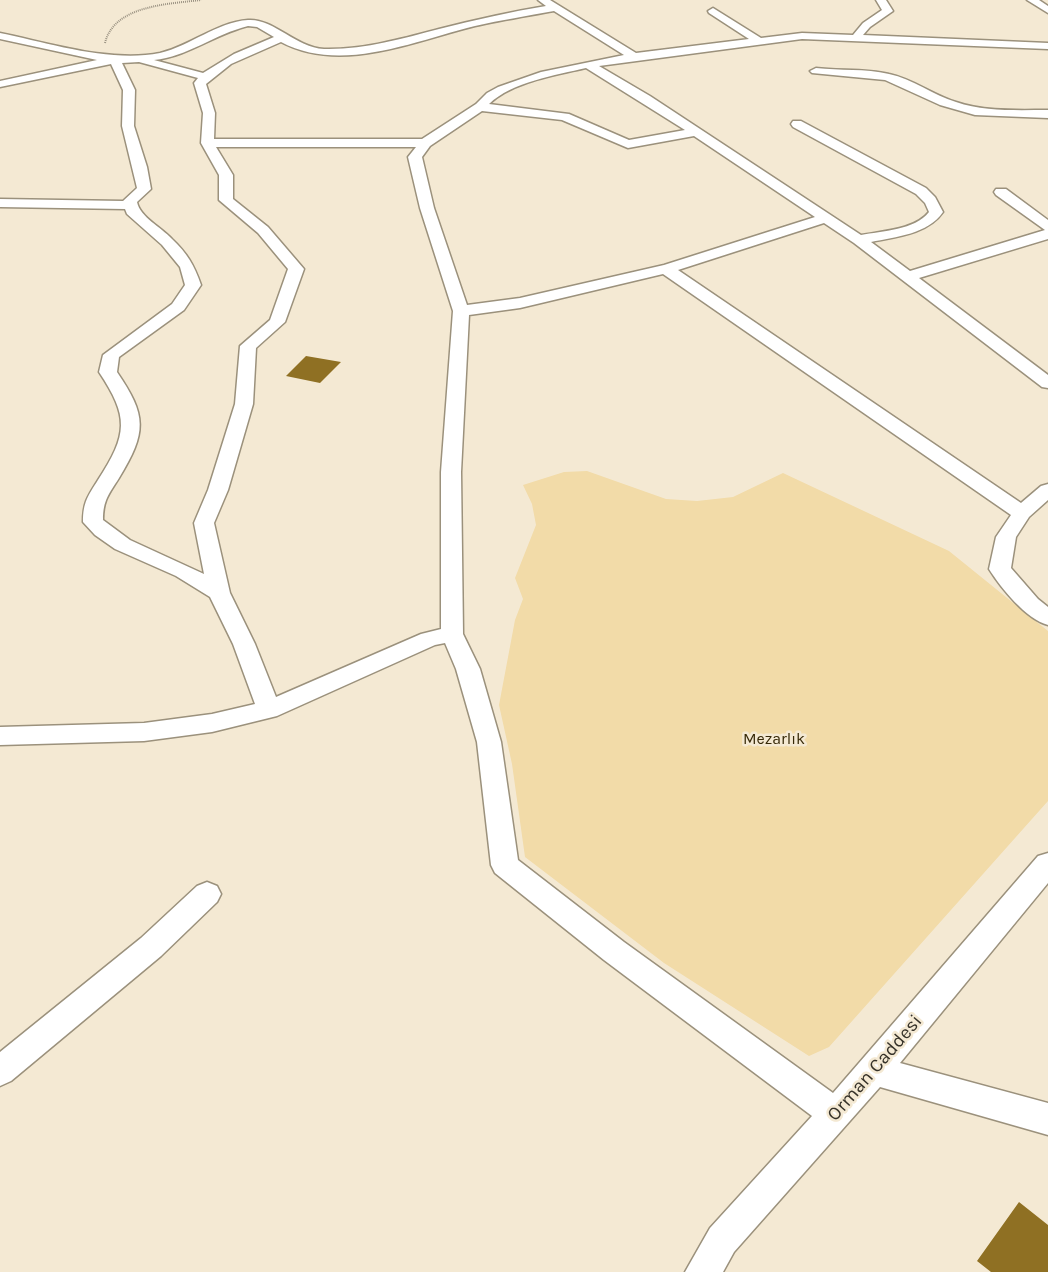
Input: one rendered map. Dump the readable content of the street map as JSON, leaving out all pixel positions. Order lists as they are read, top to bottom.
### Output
{
  "streets": {
    "street": ["Orman Caddesi"]
  },
  "parks": ["Mezarlık"]
}
